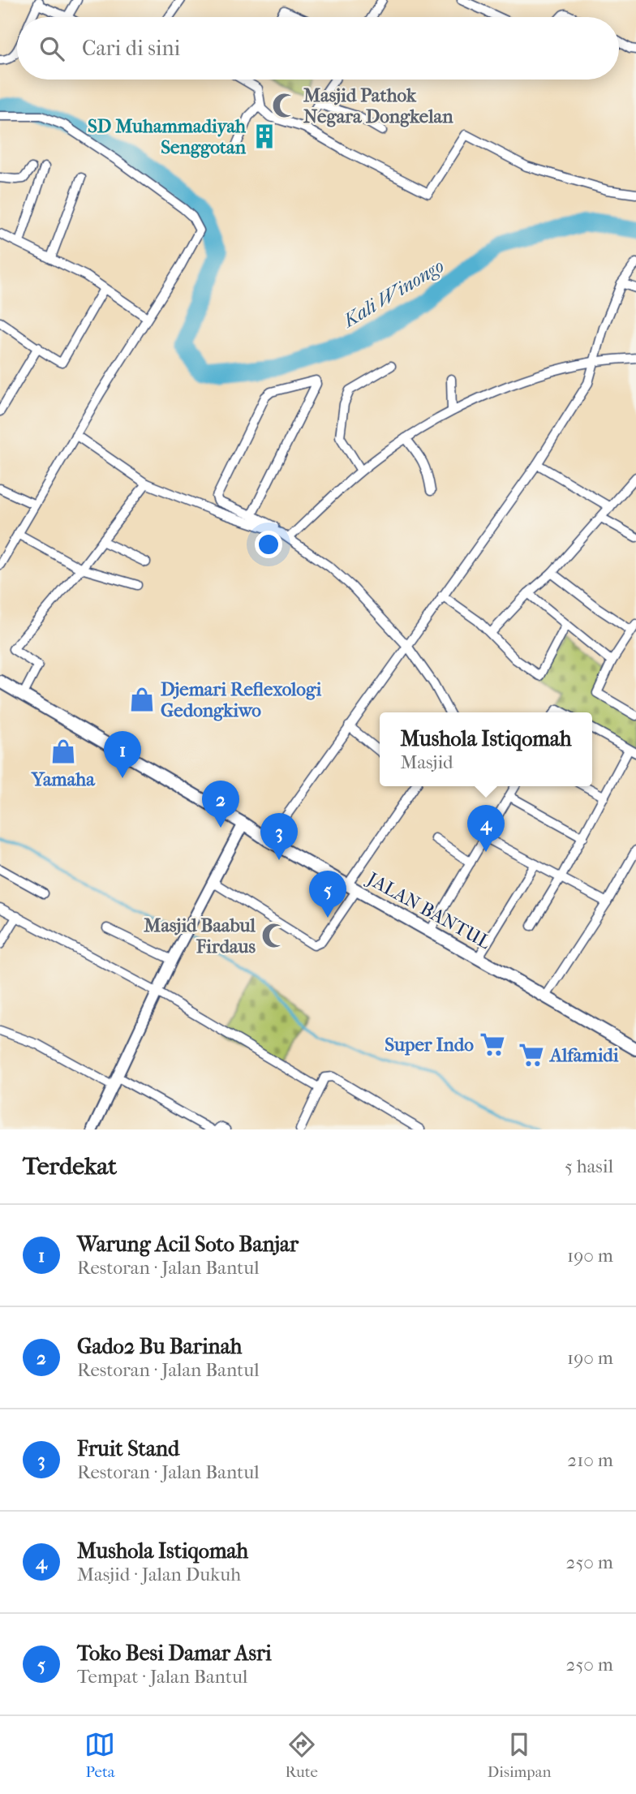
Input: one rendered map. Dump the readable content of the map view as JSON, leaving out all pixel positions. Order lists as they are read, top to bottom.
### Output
{
  "streets": {
    "main road": ["JALAN BANTUL"]
  },
  "water": ["Kali Winongo"],
  "places": {
    "mosque": ["Masjid Pathok Negara Dongkelan", "Masjid Baabul Firdaus"],
    "building": ["SD Muhammadiyah Senggotan"],
    "shop": ["Djemari Reflexologi Gedongkiwo", "Yamaha"],
    "supermarket": ["Super Indo", "Alfamidi"]
  },
  "page": {
    "search": "Cari di sini",
    "popup": ["Mushola Istiqomah", "Masjid"],
    "pins": [
      "1",
      "2",
      "4",
      "3",
      "5"
    ],
    "heading": ["Terdekat", "5 hasil"],
    "list": [
      {
        "mark": "1",
        "name": "Warung Acil Soto Banjar",
        "note": "Restoran · Jalan Bantul",
        "value": "190 m"
      },
      {
        "mark": "2",
        "name": "Gado2 Bu Barinah",
        "note": "Restoran · Jalan Bantul",
        "value": "190 m"
      },
      {
        "mark": "3",
        "name": "Fruit Stand",
        "note": "Restoran · Jalan Bantul",
        "value": "210 m"
      },
      {
        "mark": "4",
        "name": "Mushola Istiqomah",
        "note": "Masjid · Jalan Dukuh",
        "value": "250 m"
      },
      {
        "mark": "5",
        "name": "Toko Besi Damar Asri",
        "note": "Tempat · Jalan Bantul",
        "value": "250 m"
      }
    ],
    "nav": ["Peta", "Rute", "Disimpan"]
  }
}
